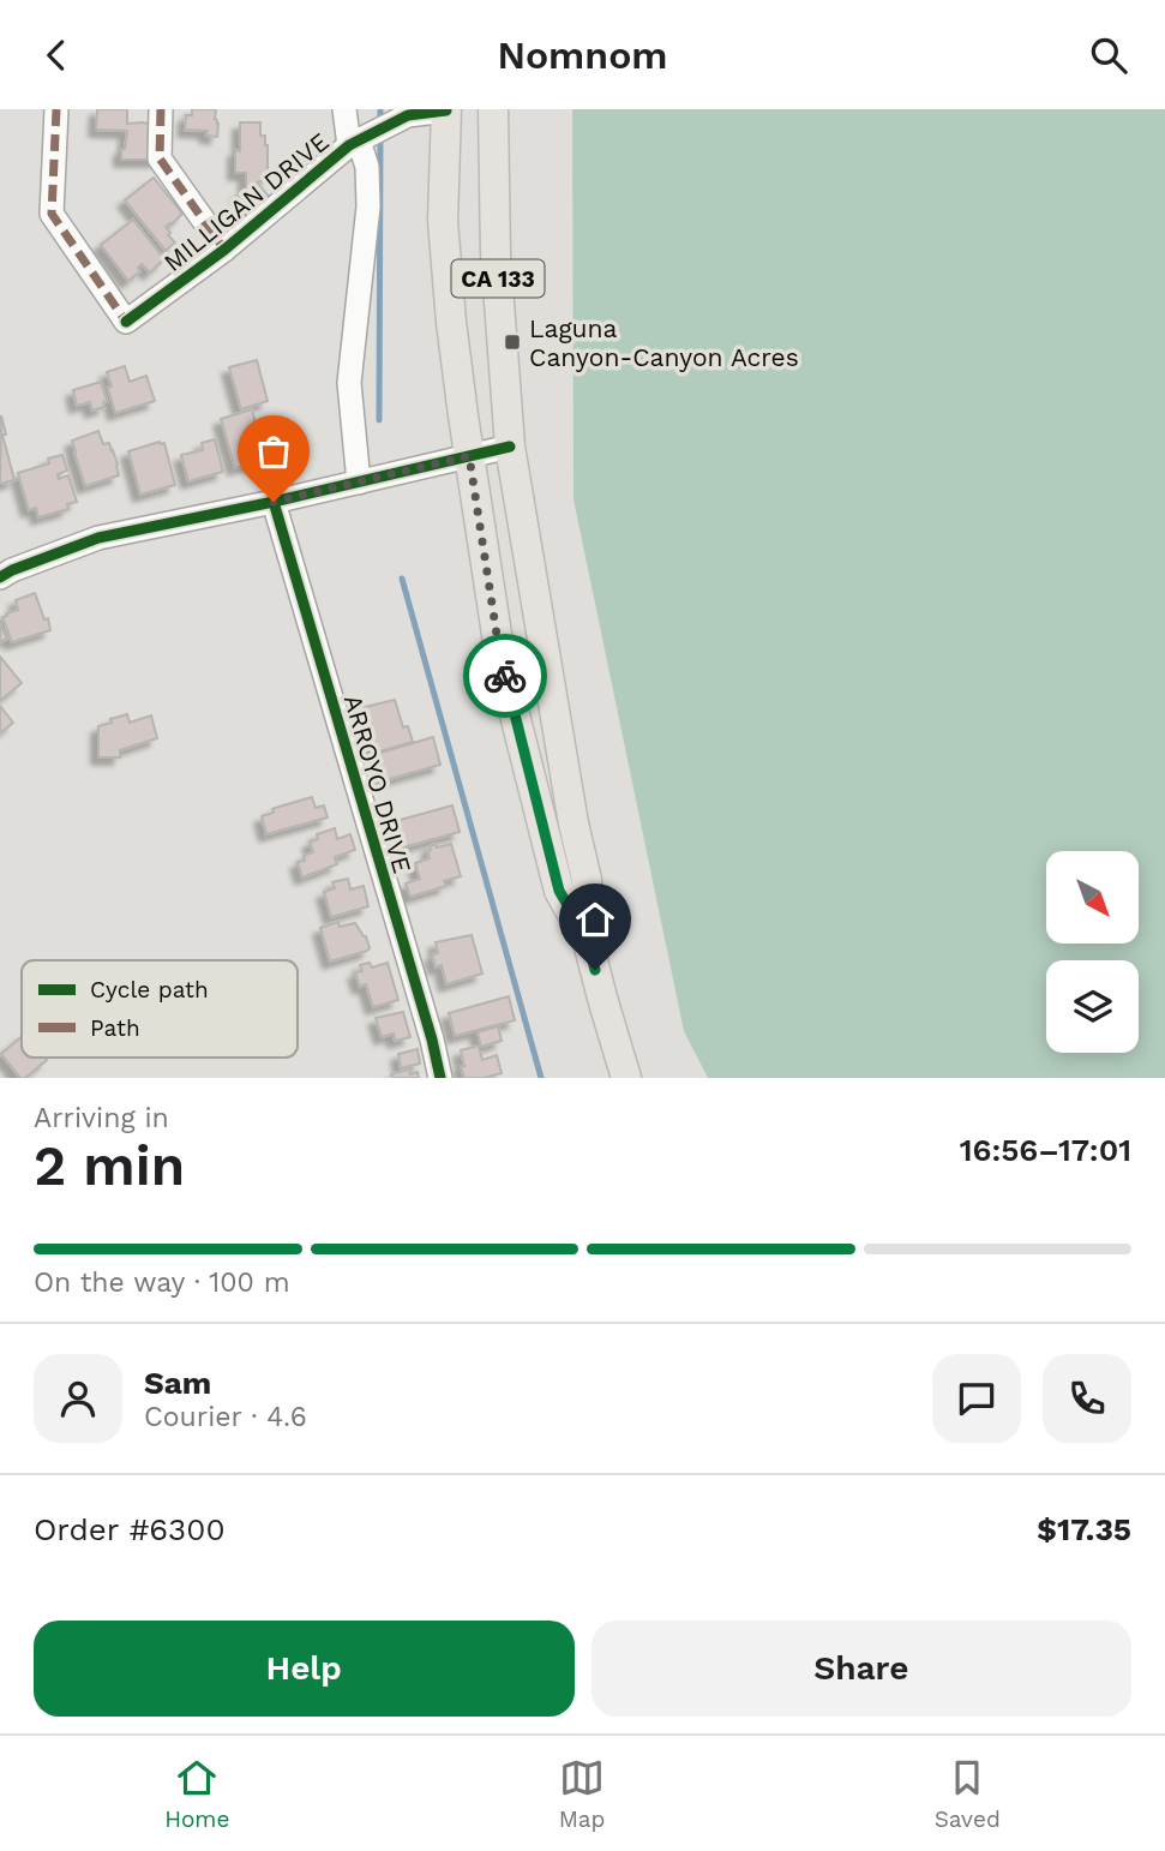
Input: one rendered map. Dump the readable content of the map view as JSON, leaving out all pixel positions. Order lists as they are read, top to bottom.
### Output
{
  "streets": {
    "main road": ["CA 133"],
    "street": ["MILLIGAN DRIVE", "ARROYO DRIVE"]
  },
  "crossings": [
    ["MILLIGAN DRIVE", "CA 133"]
  ],
  "places": {
    "transit": ["Laguna Canyon-Canyon Acres"]
  },
  "legend": ["Cycle path", "Path"],
  "north": "bottom right",
  "page": {
    "header": "Nomnom",
    "heading": ["2 min", "Arriving in", "16:56–17:01"],
    "panel": [
      "Sam",
      "Courier · 4.6",
      "Order #6300",
      "$17.35"
    ],
    "bar": "On the way · 100 m",
    "buttons": ["Help", "Share"],
    "tabs": ["Home", "Map", "Saved"]
  }
}
